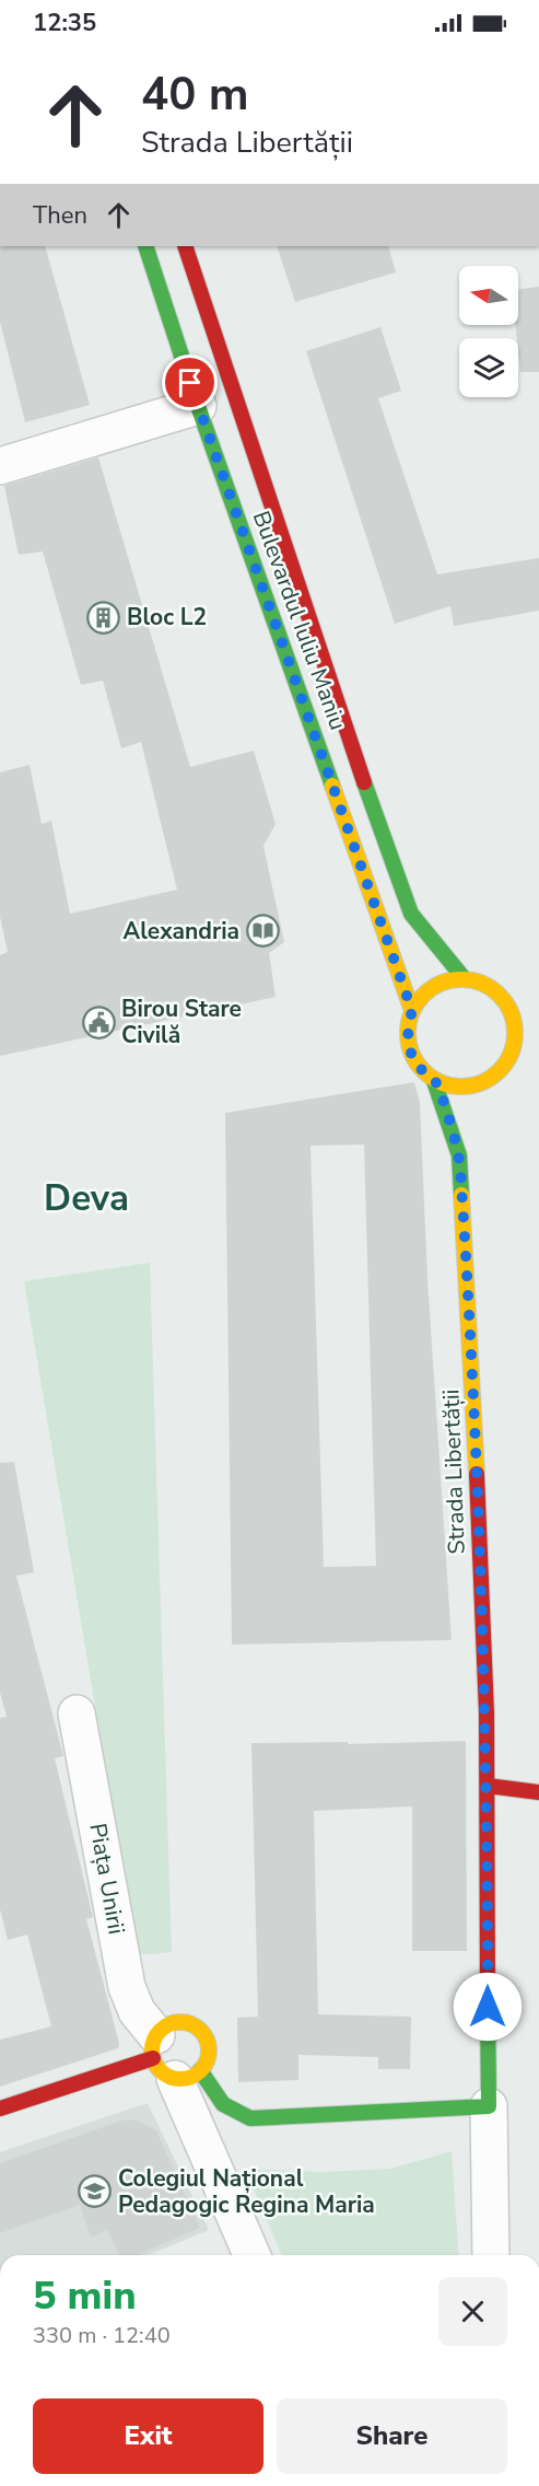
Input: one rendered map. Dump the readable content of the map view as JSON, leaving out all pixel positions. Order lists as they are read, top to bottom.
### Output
{
  "streets": {
    "street": ["Bulevardul Iuliu Maniu", "Strada Libertății", "Piața Unirii"]
  },
  "crossings": [
    ["Bulevardul Iuliu Maniu", "Strada Libertății"]
  ],
  "districts": ["Deva"],
  "places": {
    "building": ["Bloc L2"],
    "library": ["Alexandria"],
    "public building": ["Birou Stare Civilă"],
    "school or university": ["Colegiul Național Pedagogic Regina Maria"]
  },
  "north": "left",
  "page": {
    "status": "12:35",
    "turn": ["40 m", "Strada Libertății"],
    "then": "Then",
    "heading": ["5 min", "330 m · 12:40"],
    "buttons": ["Exit", "Share"]
  }
}
